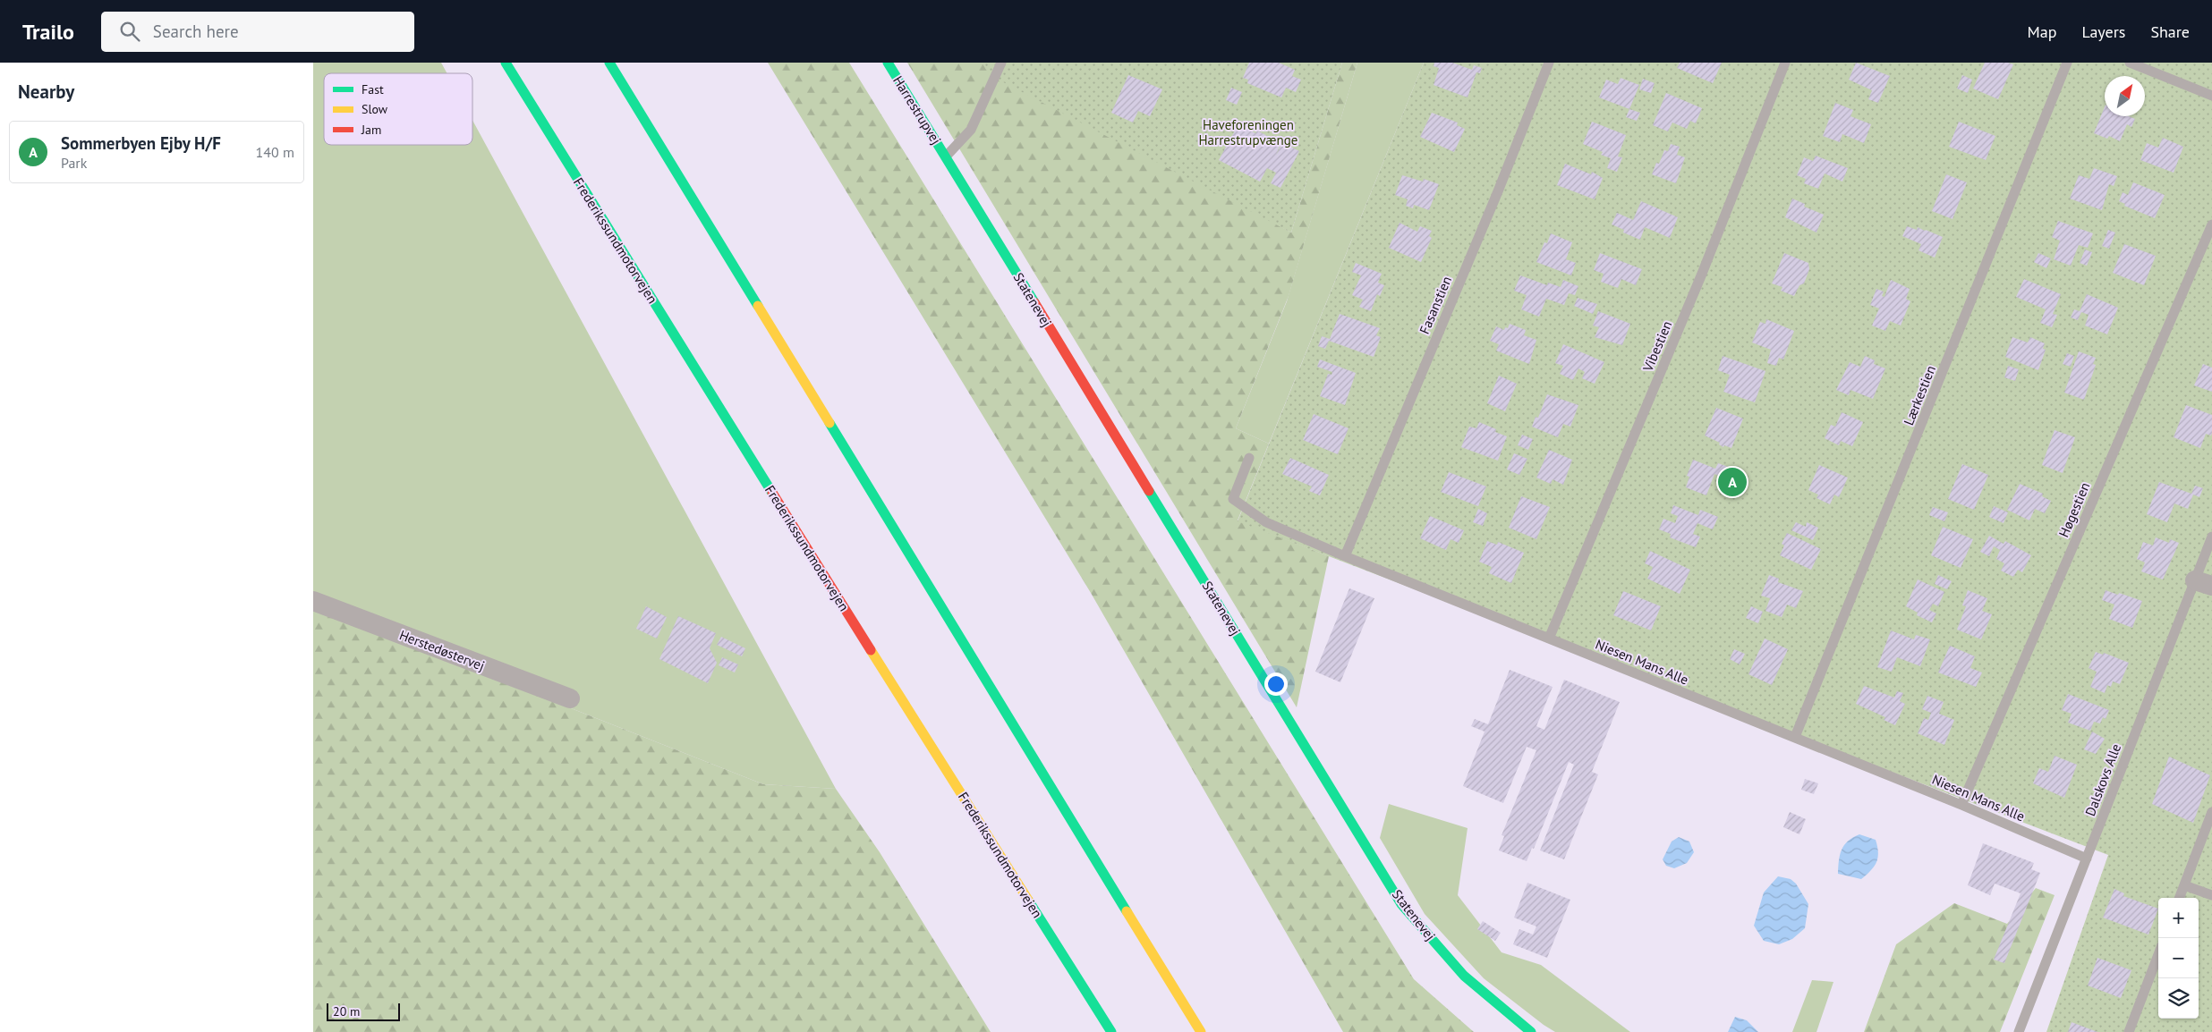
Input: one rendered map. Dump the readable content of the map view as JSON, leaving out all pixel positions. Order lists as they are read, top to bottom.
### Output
{
  "streets": {
    "main road": ["Harrestrupvej", "Frederikssundmotorvejen", "Statenevej"],
    "street": ["Herstedøstervej"],
    "lane": [
      "Fasanstien",
      "Vibestien",
      "Lærkestien",
      "Høgestien",
      "Niesen Mans Alle",
      "Dalskovs Alle"
    ]
  },
  "crossings": [
    ["Harrestrupvej", "Statenevej"],
    ["Fasanstien", "Niesen Mans Alle"],
    ["Vibestien", "Niesen Mans Alle"],
    ["Lærkestien", "Niesen Mans Alle"],
    ["Høgestien", "Niesen Mans Alle"],
    ["Niesen Mans Alle", "Dalskovs Alle"]
  ],
  "parks": ["Haveforeningen Harrestrupvænge"],
  "legend": ["Fast", "Slow", "Jam"],
  "scale_bar": "20 m",
  "north": "top right",
  "page": {
    "header": "Trailo",
    "search": "Search here",
    "nav": ["Map", "Layers", "Share"],
    "heading": "Nearby",
    "list": [
      {
        "mark": "A",
        "name": "Sommerbyen Ejby H/F",
        "note": "Park",
        "value": "140 m"
      }
    ],
    "pins": "A",
    "map_buttons": ["+", "−"],
    "scale": "20 m"
  }
}
